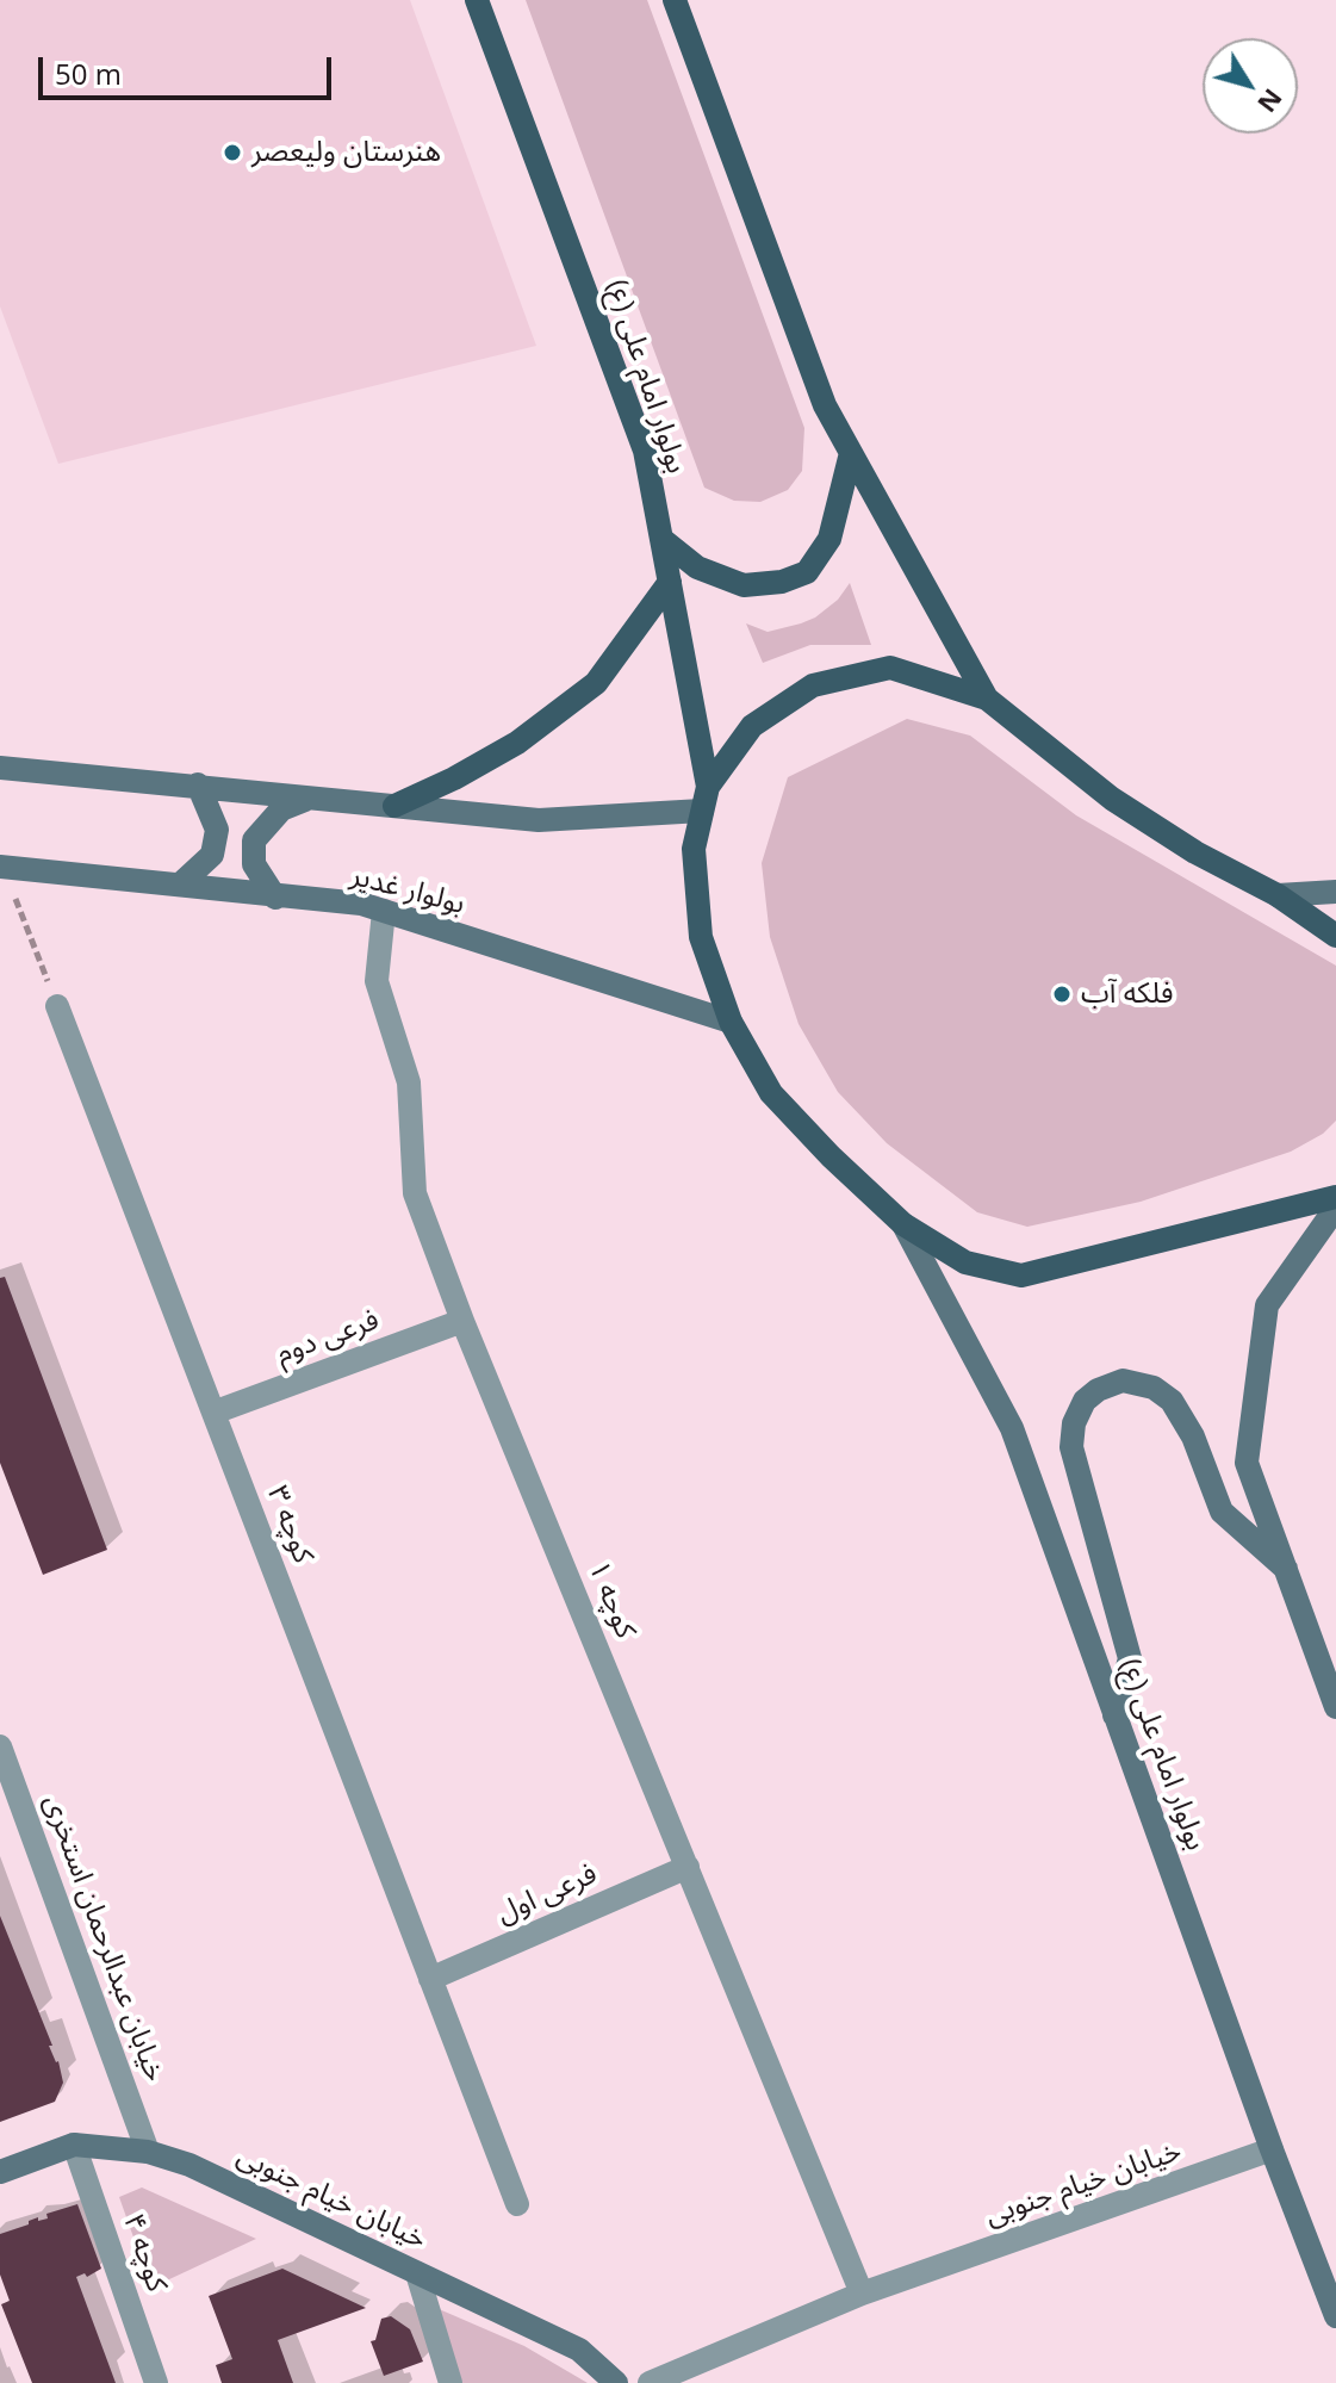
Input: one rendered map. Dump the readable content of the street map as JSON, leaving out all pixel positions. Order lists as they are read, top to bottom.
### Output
{
  "streets": {
    "main road": ["بولوار امام علی (ع)"],
    "street": [
      "بولوار غدیر",
      "فرعی دوم",
      "کوچه ۳",
      "کوچه ۱",
      "فرعی اول",
      "خیابان عبدالرحمان استخری",
      "خیابان خیام جنوبی",
      "کوچه ۴"
    ]
  },
  "crossings": [
    ["بولوار امام علی (ع)", "خیابان خیام جنوبی"],
    ["بولوار غدیر", "کوچه ۱"],
    ["فرعی دوم", "کوچه ۳"],
    ["فرعی دوم", "کوچه ۱"],
    ["کوچه ۳", "فرعی اول"],
    ["کوچه ۱", "فرعی اول"],
    ["کوچه ۱", "خیابان خیام جنوبی"],
    ["خیابان عبدالرحمان استخری", "خیابان خیام جنوبی"],
    ["خیابان خیام جنوبی", "کوچه ۴"]
  ],
  "places": ["هنرستان ولیعصر", "فلکه آب"],
  "scale_bar": "50 m",
  "north": "bottom right"
}
